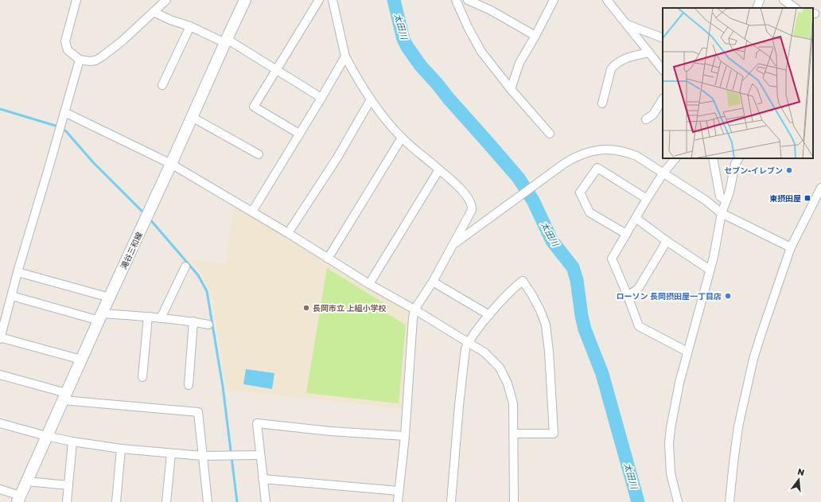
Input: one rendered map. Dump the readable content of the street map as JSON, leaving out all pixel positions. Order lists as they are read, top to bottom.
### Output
{
  "streets": {
    "main road": ["滝谷三和線"]
  },
  "water": ["太田川"],
  "places": {
    "other": ["セブン-イレブン", "ローソン 長岡摂田屋一丁目店", "長岡市立 上組小学校"],
    "transit": ["東摂田屋"]
  },
  "north": "top"
}
